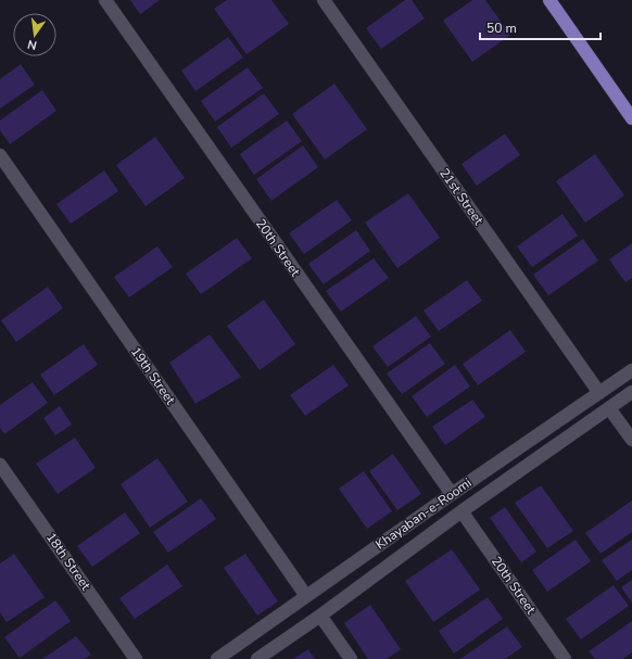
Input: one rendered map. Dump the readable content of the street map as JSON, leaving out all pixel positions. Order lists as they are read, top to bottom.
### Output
{
  "streets": {
    "street": [
      "21st Street",
      "20th Street",
      "19th Street",
      "Khayaban-e-Roomi",
      "18th Street"
    ]
  },
  "crossings": [
    ["21st Street", "Khayaban-e-Roomi"],
    ["20th Street", "Khayaban-e-Roomi"],
    ["19th Street", "Khayaban-e-Roomi"]
  ],
  "scale_bar": "50 m",
  "north": "bottom"
}
